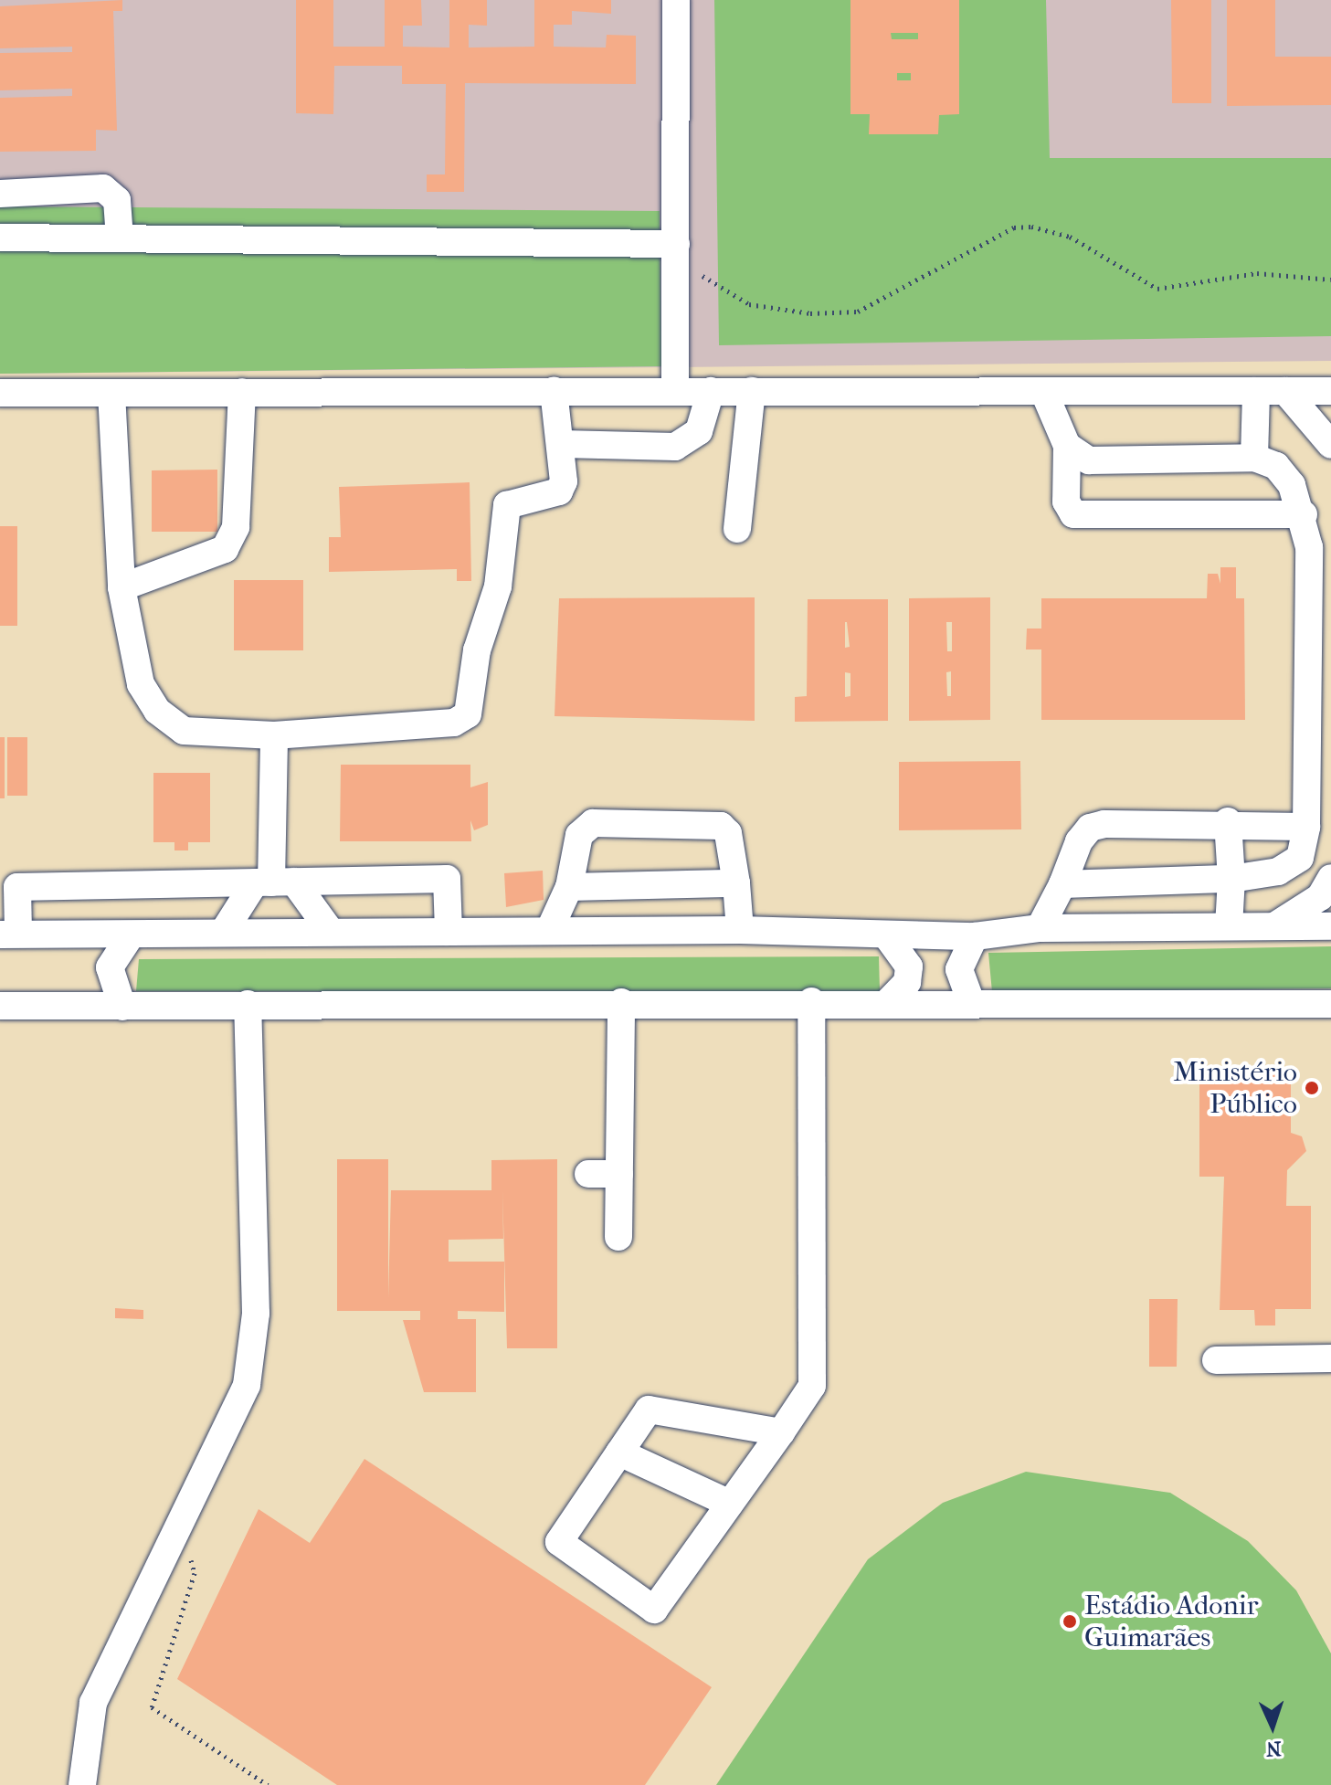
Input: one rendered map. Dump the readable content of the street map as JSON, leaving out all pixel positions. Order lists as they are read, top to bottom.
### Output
{
  "places": ["Ministério Público", "Estádio Adonir Guimarães"],
  "north": "bottom"
}
